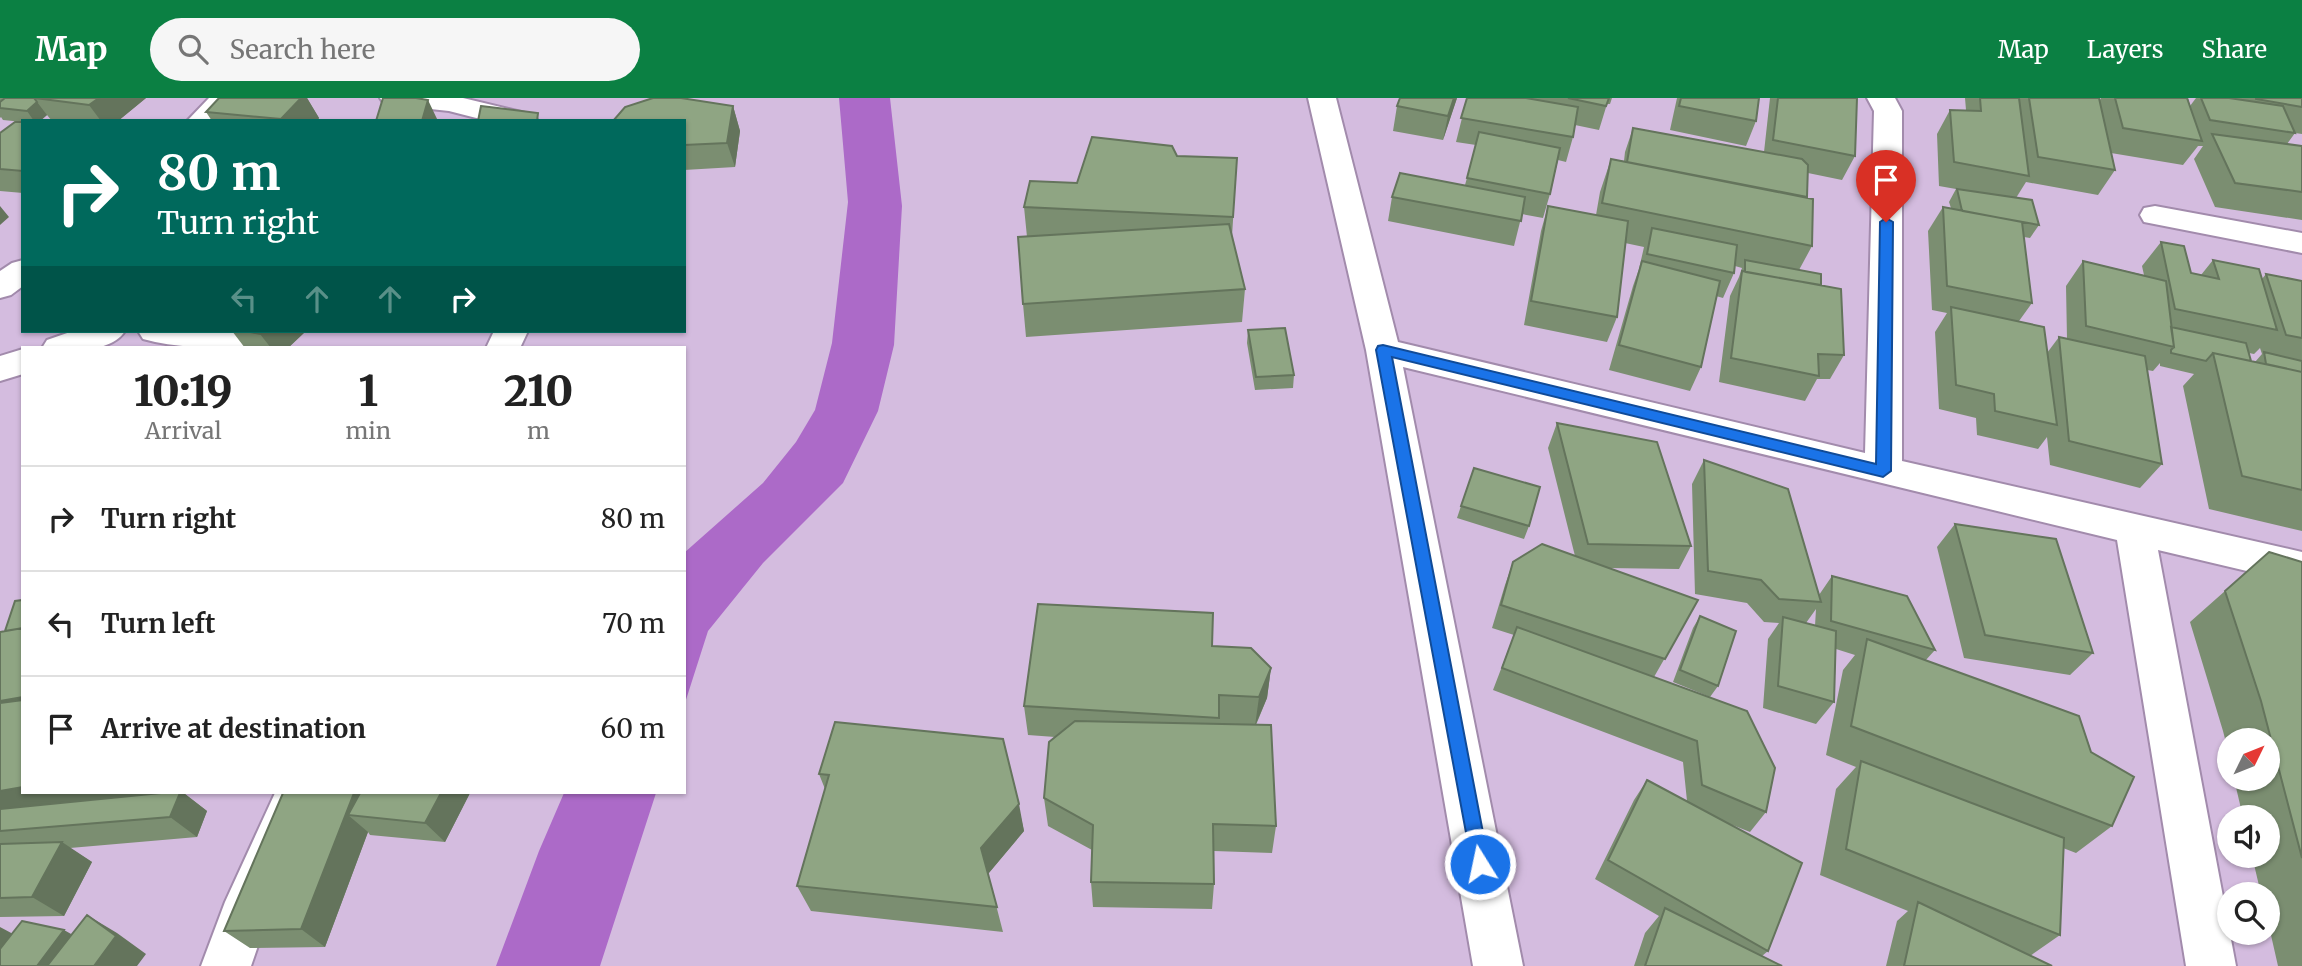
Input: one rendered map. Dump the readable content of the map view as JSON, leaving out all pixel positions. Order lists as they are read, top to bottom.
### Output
{
  "north": "top right",
  "page": {
    "header": "Map",
    "search": "Search here",
    "nav": ["Map", "Layers", "Share"],
    "turn": ["80 m", "Turn right"],
    "eta": [
      "10:19",
      "Arrival",
      "1",
      "min",
      "210",
      "m"
    ],
    "list": [
      {
        "name": "Turn right",
        "value": "80 m"
      },
      {
        "name": "Turn left",
        "value": "70 m"
      },
      {
        "name": "Arrive at destination",
        "value": "60 m"
      }
    ]
  }
}
